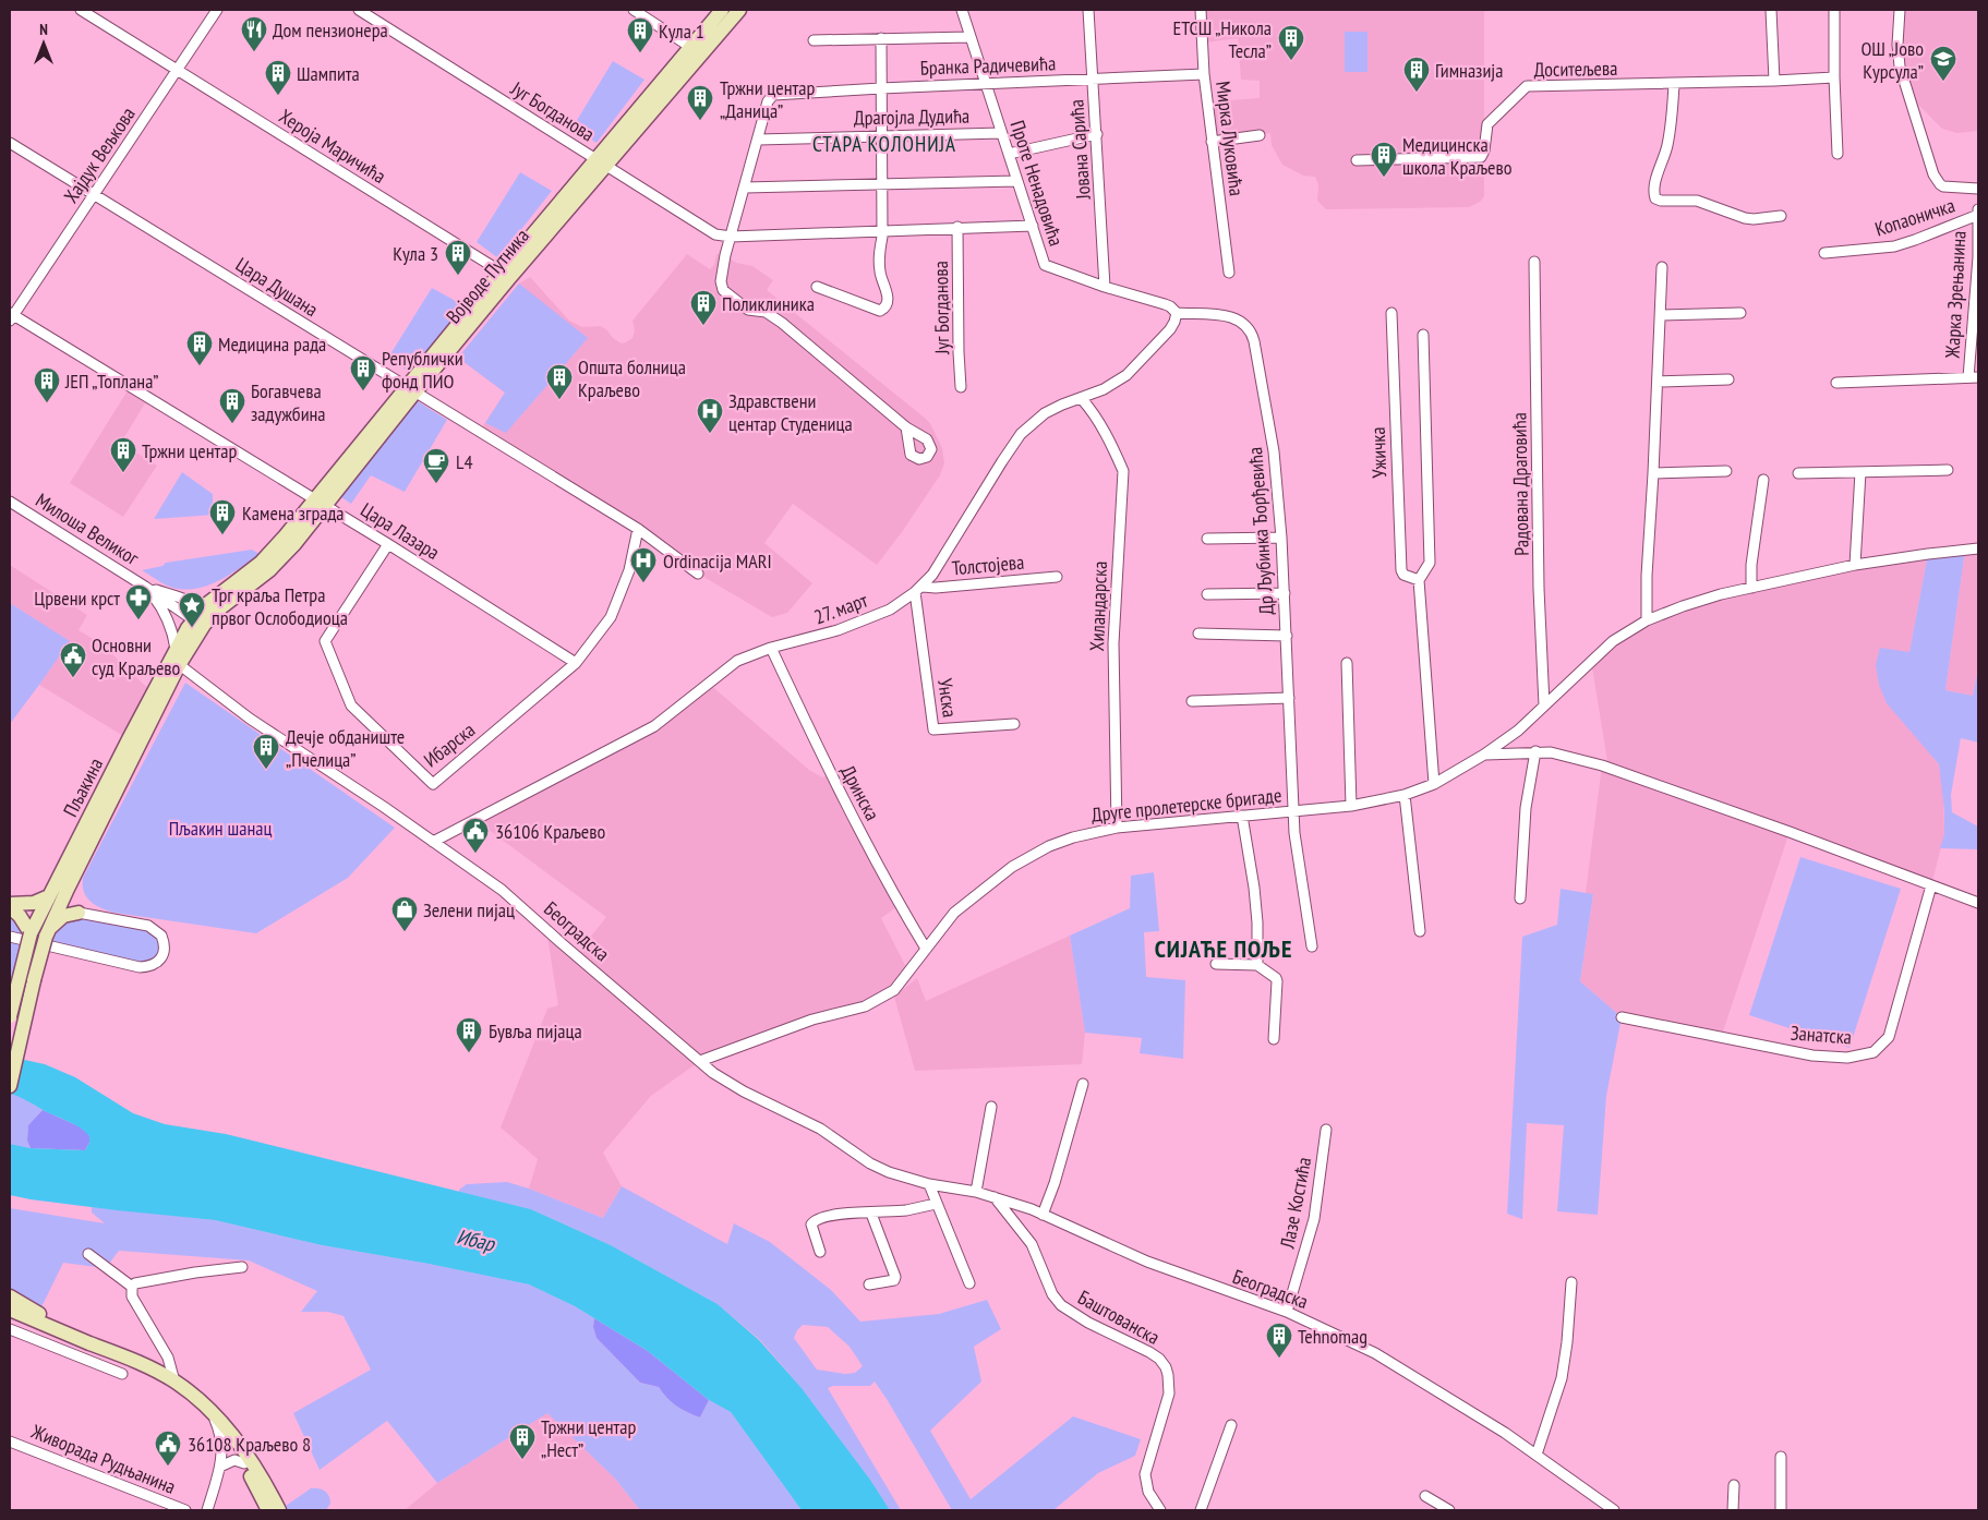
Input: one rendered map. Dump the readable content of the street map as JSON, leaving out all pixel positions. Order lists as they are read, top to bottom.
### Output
{
  "streets": {
    "main road": ["Војводе Путника", "Пљакина"],
    "street": [
      "Бранка Радичевића",
      "Доситељева",
      "Југ Богданова",
      "Драгојла Дудића",
      "Мирка Луковића",
      "Хероја Маричића",
      "Јована Сарића",
      "Хајдук Вељкова",
      "Проте Ненадовића",
      "Копаоничка",
      "Цара Душана",
      "Жарка Зрењанина",
      "Ужичка",
      "Радована Драговића",
      "Милоша Великог",
      "Цара Лазара",
      "Др Љубинка Ђорђевића",
      "Толстојева",
      "Хиландарска",
      "27. март",
      "Унска",
      "Ибарска",
      "Дринска",
      "Друге пролетерске бригаде",
      "Београдска",
      "Занатска",
      "Лазе Костића",
      "Баштованска",
      "Живорада Рудњанина"
    ]
  },
  "crossings": [
    ["Бранка Радичевића", "Драгојла Дудића"],
    ["Бранка Радичевића", "Мирка Луковића"],
    ["Бранка Радичевића", "Јована Сарића"],
    ["Бранка Радичевића", "Проте Ненадовића"],
    ["Југ Богданова", "Проте Ненадовића"],
    ["Југ Богданова", "Војводе Путника"],
    ["Драгојла Дудића", "Проте Ненадовића"],
    ["Хероја Маричића", "Хајдук Вељкова"],
    ["Хероја Маричића", "Војводе Путника"],
    ["Јована Сарића", "Проте Ненадовића"],
    ["Хајдук Вељкова", "Цара Душана"],
    ["Хајдук Вељкова", "Цара Лазара"],
    ["Проте Ненадовића", "Др Љубинка Ђорђевића"],
    ["Проте Ненадовића", "27. март"],
    ["Копаоничка", "Жарка Зрењанина"],
    ["Војводе Путника", "Цара Душана"],
    ["Војводе Путника", "Цара Лазара"],
    ["Цара Душана", "Ибарска"],
    ["Радована Драговића", "Друге пролетерске бригаде"],
    ["Цара Лазара", "Ибарска"],
    ["Др Љубинка Ђорђевића", "27. март"],
    ["Др Љубинка Ђорђевића", "Друге пролетерске бригаде"],
    ["Толстојева", "27. март"],
    ["Толстојева", "Унска"],
    ["Хиландарска", "27. март"],
    ["Хиландарска", "Друге пролетерске бригаде"],
    ["27. март", "Унска"],
    ["27. март", "Дринска"],
    ["27. март", "Београдска"],
    ["Пљакина", "Београдска"],
    ["Дринска", "Друге пролетерске бригаде"],
    ["Друге пролетерске бригаде", "Београдска"],
    ["Београдска", "Лазе Костића"],
    ["Београдска", "Баштованска"]
  ],
  "districts": ["СТАРА КОЛОНИЈА", "СИЈАЋЕ ПОЉЕ"],
  "water": ["Ибар"],
  "parks": ["Пљакин шанац"],
  "places": {
    "restaurant": ["Дом пензионера"],
    "building": [
      "Кула 1",
      "ЕТСШ „Никола Тесла”",
      "Гимназија",
      "Шампита",
      "Тржни центар „Даница”",
      "Медицинска школа Краљево",
      "Кула 3",
      "Поликлиника",
      "Медицина рада",
      "Републички фонд ПИО",
      "Општа болница Краљево",
      "ЈЕП „Топлана”",
      "Богавчева задужбина",
      "Тржни центар",
      "Камена зграда",
      "Дечје обданиште „Пчелица”",
      "Бувља пијаца",
      "Tehnomag",
      "Тржни центар „Нест”"
    ],
    "school or university": ["ОШ „Јово Курсула”"],
    "hospital": ["Здравствени центар Студеница", "Ordinacija MARI"],
    "cafe": ["L4"],
    "pharmacy": ["Црвени крст"],
    "place": ["Трг краља Петра првог Ослободиоца"],
    "public building": ["Основни суд Краљево", "36106 Краљево", "36108 Краљево 8"],
    "shop": ["Зелени пијац"]
  },
  "north": "top"
}
